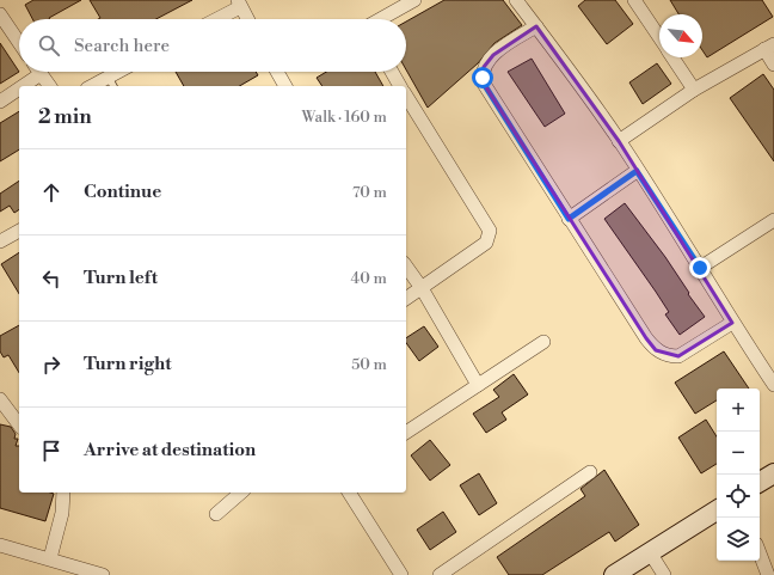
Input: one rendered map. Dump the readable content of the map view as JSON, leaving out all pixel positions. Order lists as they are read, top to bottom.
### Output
{
  "north": "bottom right",
  "page": {
    "search": "Search here",
    "heading": ["2 min", "Walk · 160 m"],
    "list": [
      ["Continue", "70 m"],
      ["Turn left", "40 m"],
      ["Turn right", "50 m"],
      "Arrive at destination"
    ],
    "map_buttons": ["+", "−"]
  }
}
